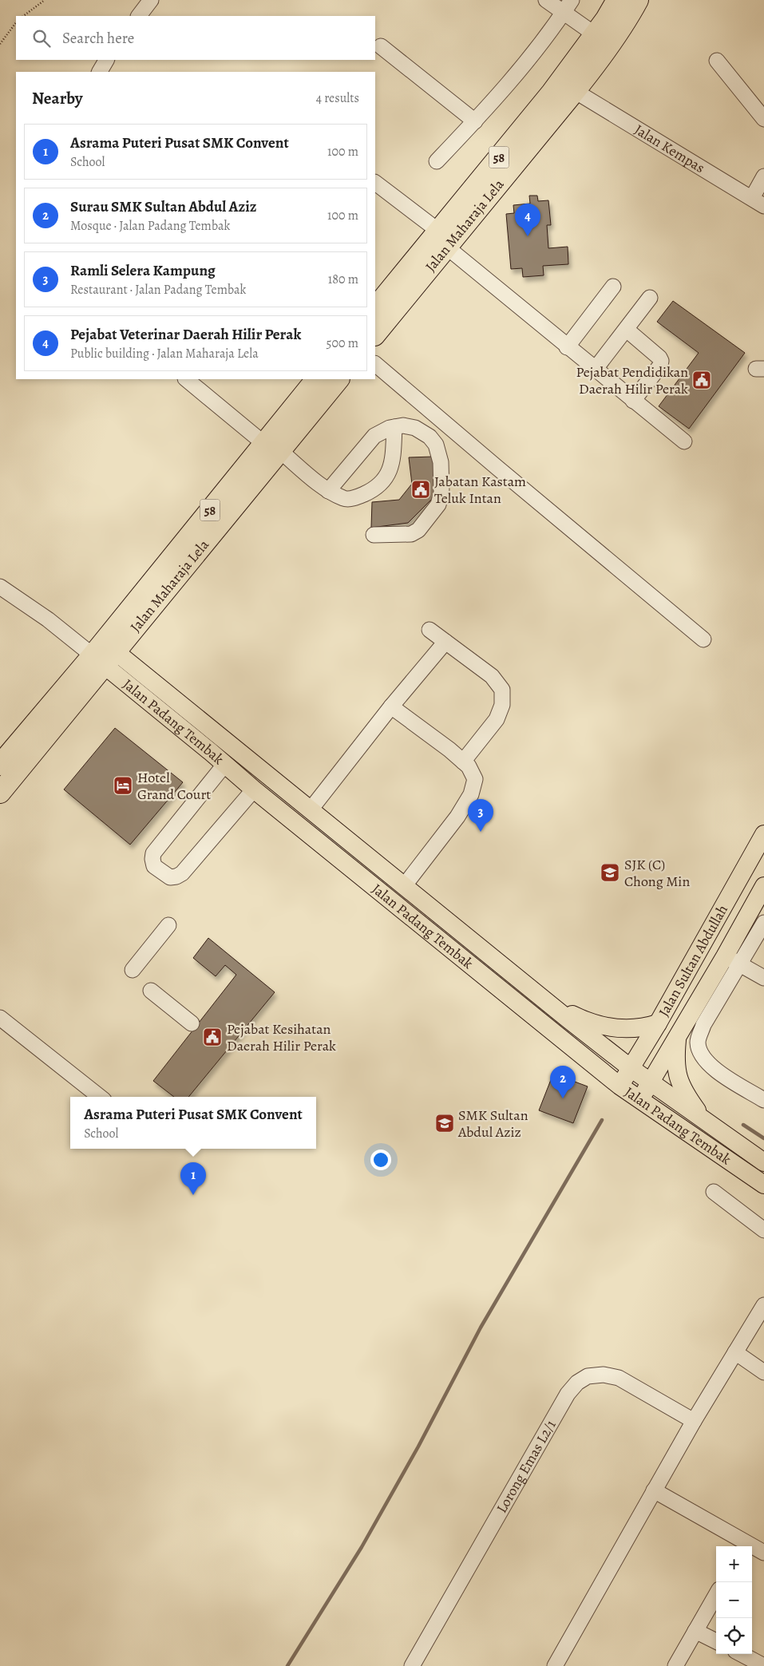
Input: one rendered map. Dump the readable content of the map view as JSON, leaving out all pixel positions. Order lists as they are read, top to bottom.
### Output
{
  "streets": {
    "highway": ["58", "Jalan Maharaja Lela"],
    "main road": ["Jalan Padang Tembak", "Jalan Sultan Abdullah"],
    "street": ["Jalan Kempas", "Lorong Emas L2/1"]
  },
  "crossings": [
    ["Jalan Kempas", "Jalan Maharaja Lela"],
    ["Jalan Maharaja Lela", "Jalan Padang Tembak"],
    ["Jalan Padang Tembak", "Jalan Sultan Abdullah"]
  ],
  "places": {
    "public building": ["Pejabat Pendidikan Daerah Hilir Perak", "Jabatan Kastam Teluk Intan", "Pejabat Kesihatan Daerah Hilir Perak"],
    "hotel": ["Hotel Grand Court"],
    "school or university": ["SJK (C) Chong Min", "SMK Sultan Abdul Aziz"]
  },
  "page": {
    "search": "Search here",
    "heading": ["Nearby", "4 results"],
    "list": [
      {
        "mark": "1",
        "name": "Asrama Puteri Pusat SMK Convent",
        "note": "School",
        "value": "100 m"
      },
      {
        "mark": "2",
        "name": "Surau SMK Sultan Abdul Aziz",
        "note": "Mosque · Jalan Padang Tembak",
        "value": "100 m"
      },
      {
        "mark": "3",
        "name": "Ramli Selera Kampung",
        "note": "Restaurant · Jalan Padang Tembak",
        "value": "180 m"
      },
      {
        "mark": "4",
        "name": "Pejabat Veterinar Daerah Hilir Perak",
        "note": "Public building · Jalan Maharaja Lela",
        "value": "500 m"
      }
    ],
    "pins": [
      "4",
      "3",
      "2",
      "1"
    ],
    "popup": ["Asrama Puteri Pusat SMK Convent", "School"],
    "map_buttons": ["+", "−"]
  }
}
